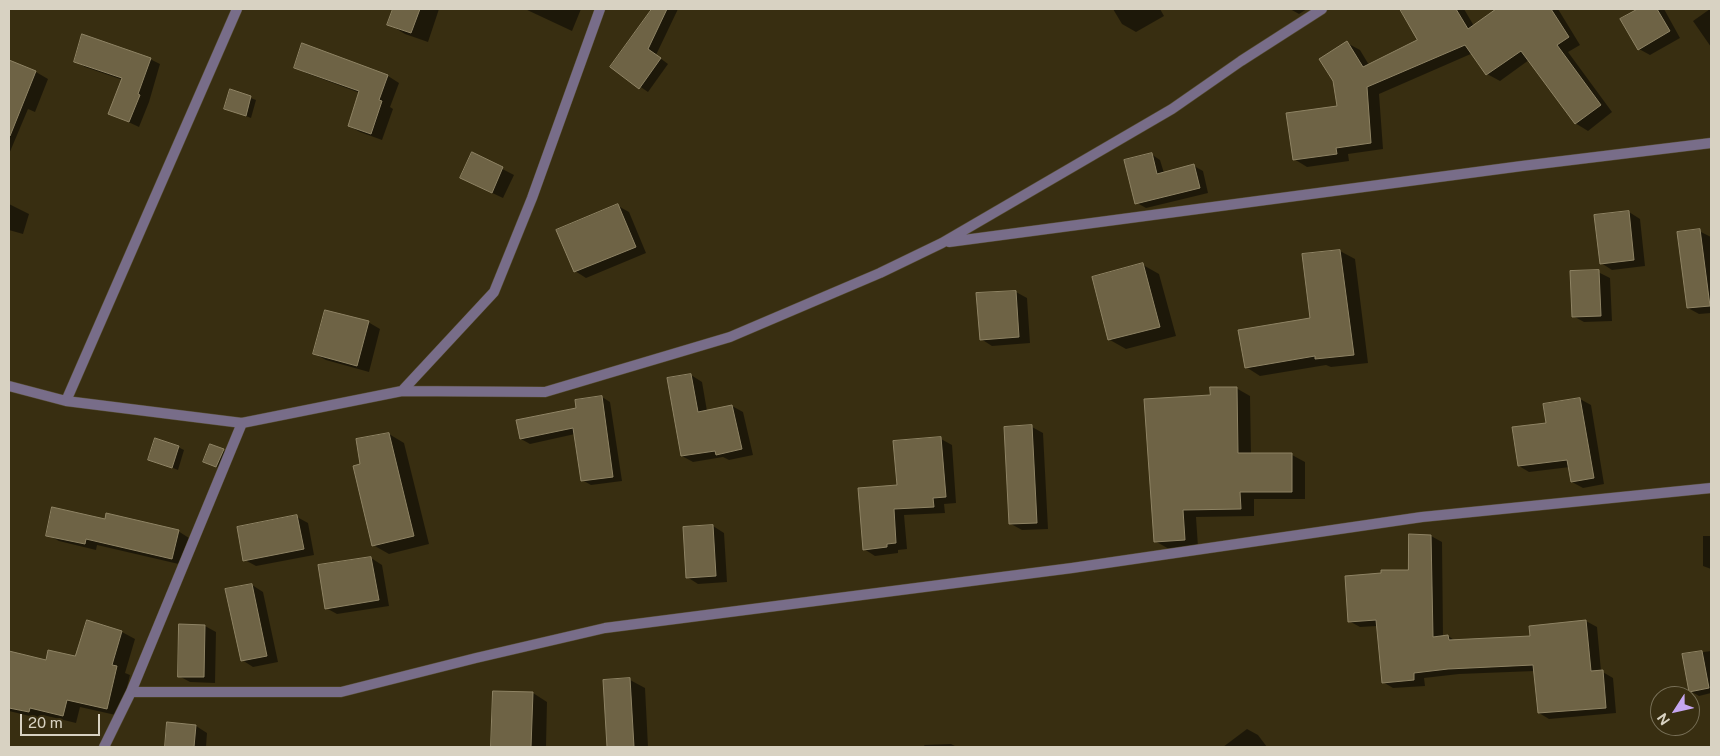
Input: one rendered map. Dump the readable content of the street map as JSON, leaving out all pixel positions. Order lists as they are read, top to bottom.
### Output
{
  "scale_bar": "20 m",
  "north": "bottom left"
}
